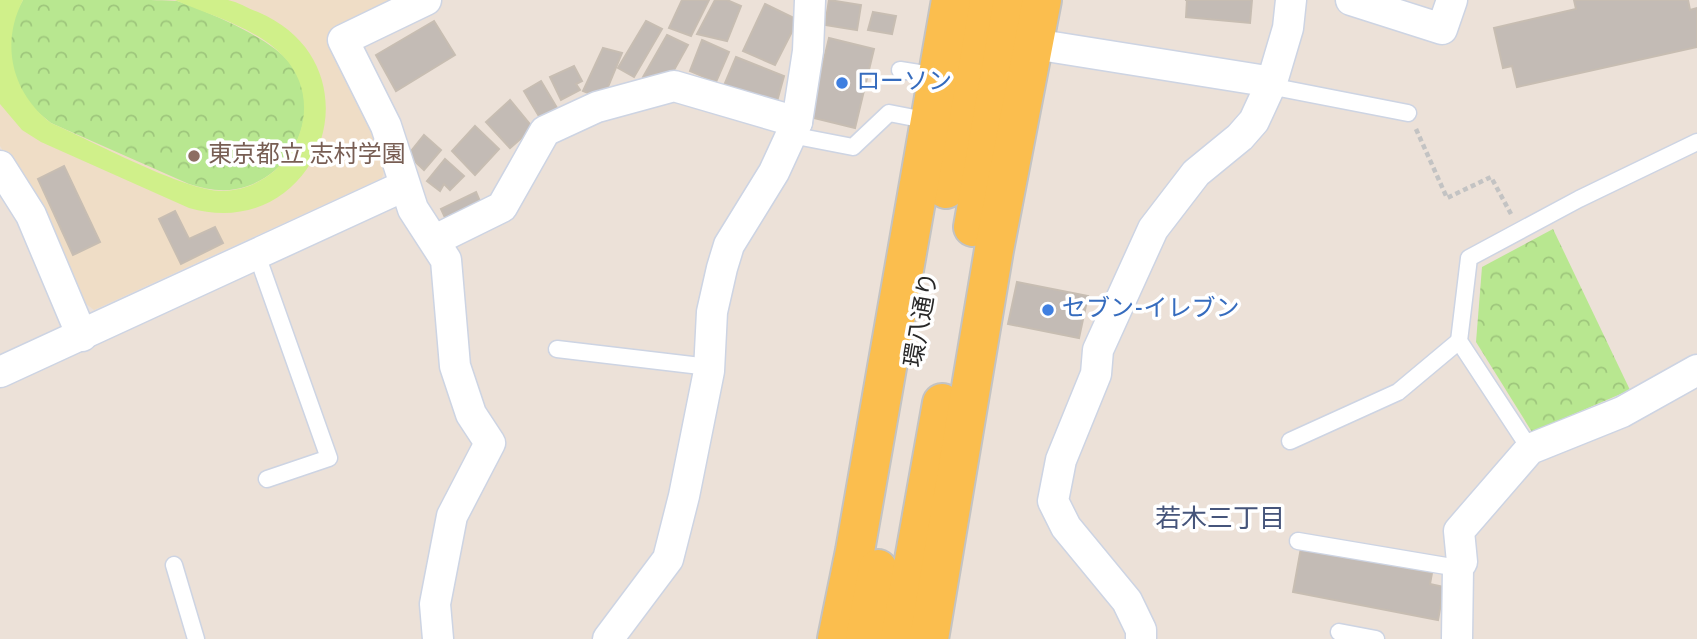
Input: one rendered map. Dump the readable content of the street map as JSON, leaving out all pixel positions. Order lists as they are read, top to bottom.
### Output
{
  "streets": {
    "main road": ["環八通り"]
  },
  "districts": ["若木三丁目"],
  "places": ["ローソン", "東京都立 志村学園", "セブン-イレブン"]
}
